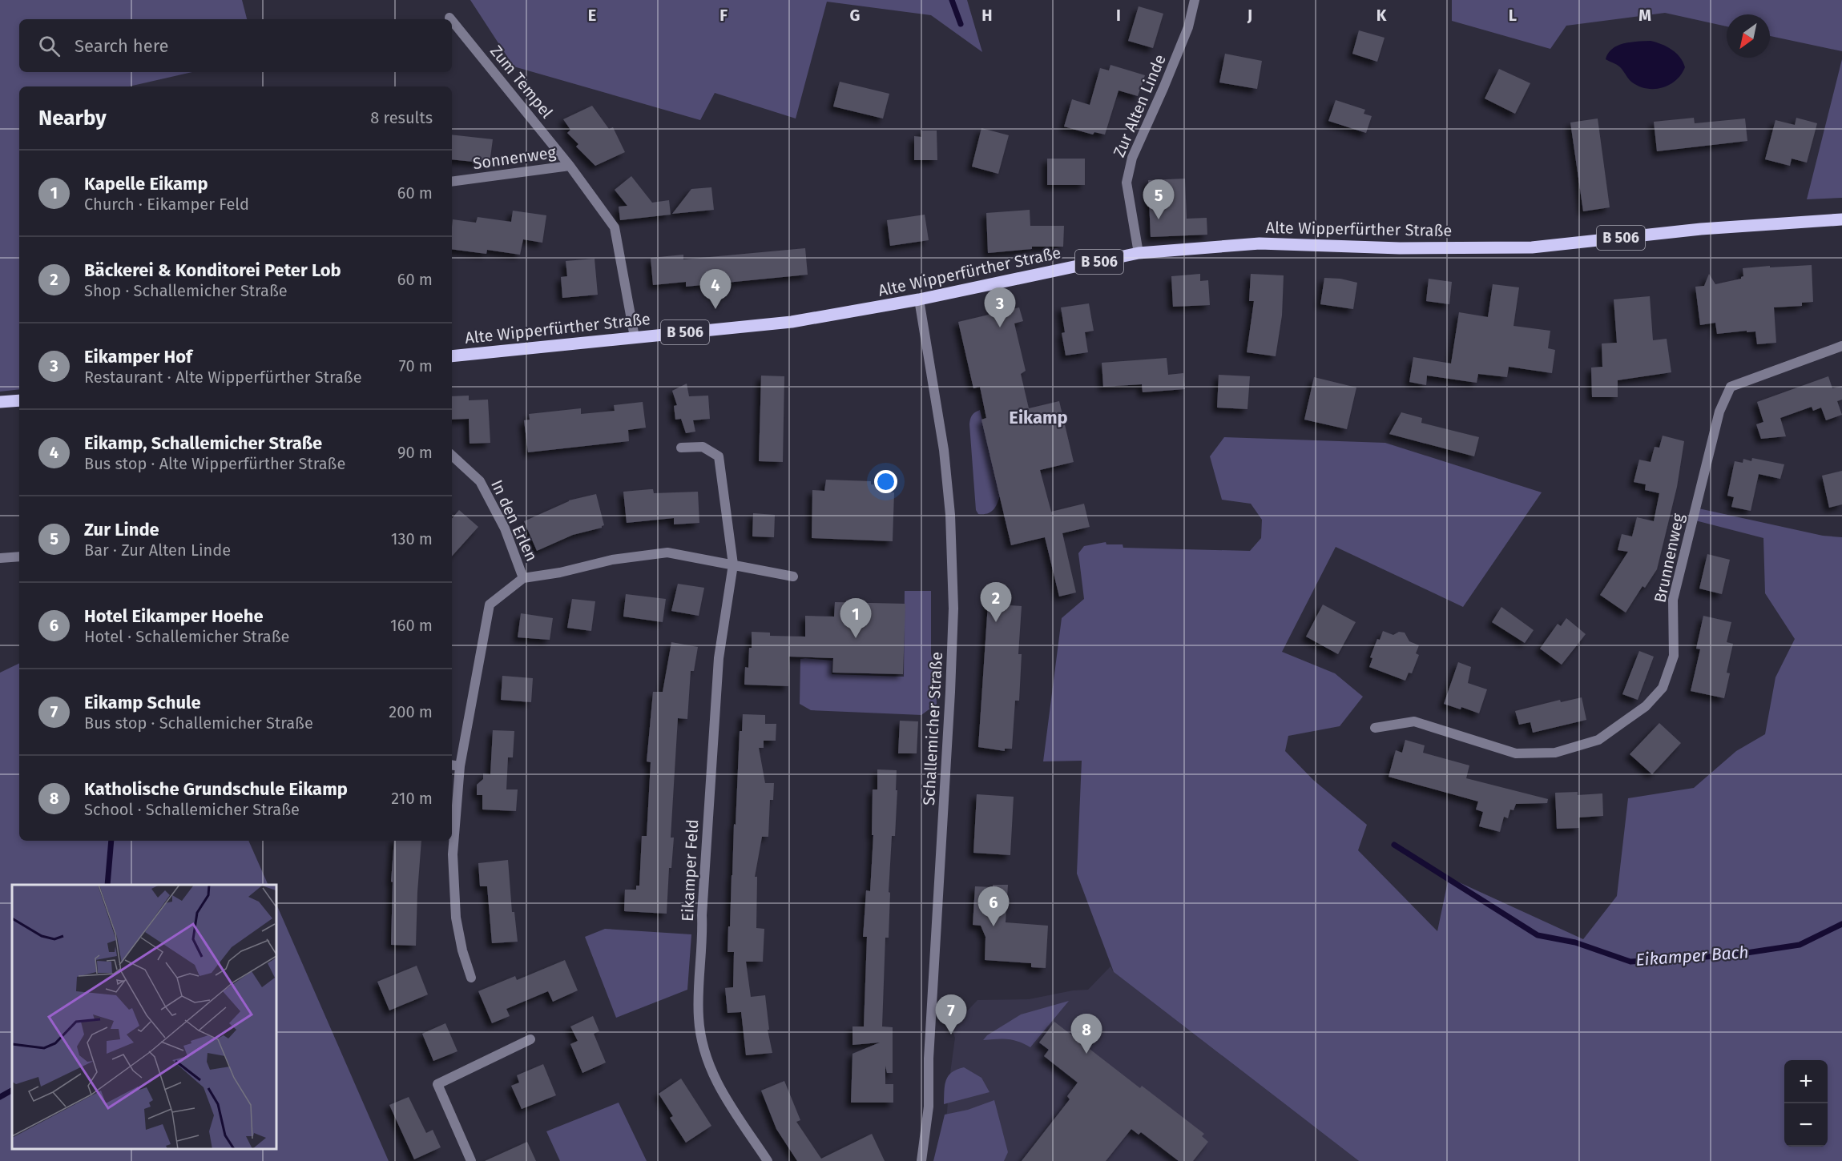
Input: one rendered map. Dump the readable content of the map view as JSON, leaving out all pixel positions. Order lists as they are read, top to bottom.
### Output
{
  "streets": {
    "main road": ["Alte Wipperfürther Straße", "B 506"],
    "street": [
      "Zum Tempel",
      "Zur Alten Linde",
      "Sonnenweg",
      "In den Erlen",
      "Brunnenweg",
      "Schallemicher Straße",
      "Eikamper Feld"
    ]
  },
  "crossings": [
    ["Zum Tempel", "Sonnenweg"],
    ["Zur Alten Linde", "Alte Wipperfürther Straße"],
    ["Sonnenweg", "Alte Wipperfürther Straße"],
    ["Alte Wipperfürther Straße", "Schallemicher Straße"]
  ],
  "districts": ["Eikamp"],
  "water": ["Eikamper Bach"],
  "north": "bottom left",
  "page": {
    "search": "Search here",
    "heading": ["Nearby", "8 results"],
    "list": [
      {
        "mark": "1",
        "name": "Kapelle Eikamp",
        "note": "Church · Eikamper Feld",
        "value": "60 m"
      },
      {
        "mark": "2",
        "name": "Bäckerei & Konditorei Peter Lob",
        "note": "Shop · Schallemicher Straße",
        "value": "60 m"
      },
      {
        "mark": "3",
        "name": "Eikamper Hof",
        "note": "Restaurant · Alte Wipperfürther Straße",
        "value": "70 m"
      },
      {
        "mark": "4",
        "name": "Eikamp, Schallemicher Straße",
        "note": "Bus stop · Alte Wipperfürther Straße",
        "value": "90 m"
      },
      {
        "mark": "5",
        "name": "Zur Linde",
        "note": "Bar · Zur Alten Linde",
        "value": "130 m"
      },
      {
        "mark": "6",
        "name": "Hotel Eikamper Hoehe",
        "note": "Hotel · Schallemicher Straße",
        "value": "160 m"
      },
      {
        "mark": "7",
        "name": "Eikamp Schule",
        "note": "Bus stop · Schallemicher Straße",
        "value": "200 m"
      },
      {
        "mark": "8",
        "name": "Katholische Grundschule Eikamp",
        "note": "School · Schallemicher Straße",
        "value": "210 m"
      }
    ],
    "pins": [
      "5",
      "4",
      "3",
      "2",
      "1",
      "6",
      "7",
      "8"
    ],
    "map_buttons": ["+", "−"]
  },
  "grid": {
    "columns": [
      "E",
      "F",
      "G",
      "H",
      "I",
      "J",
      "K",
      "L",
      "M"
    ]
  }
}
